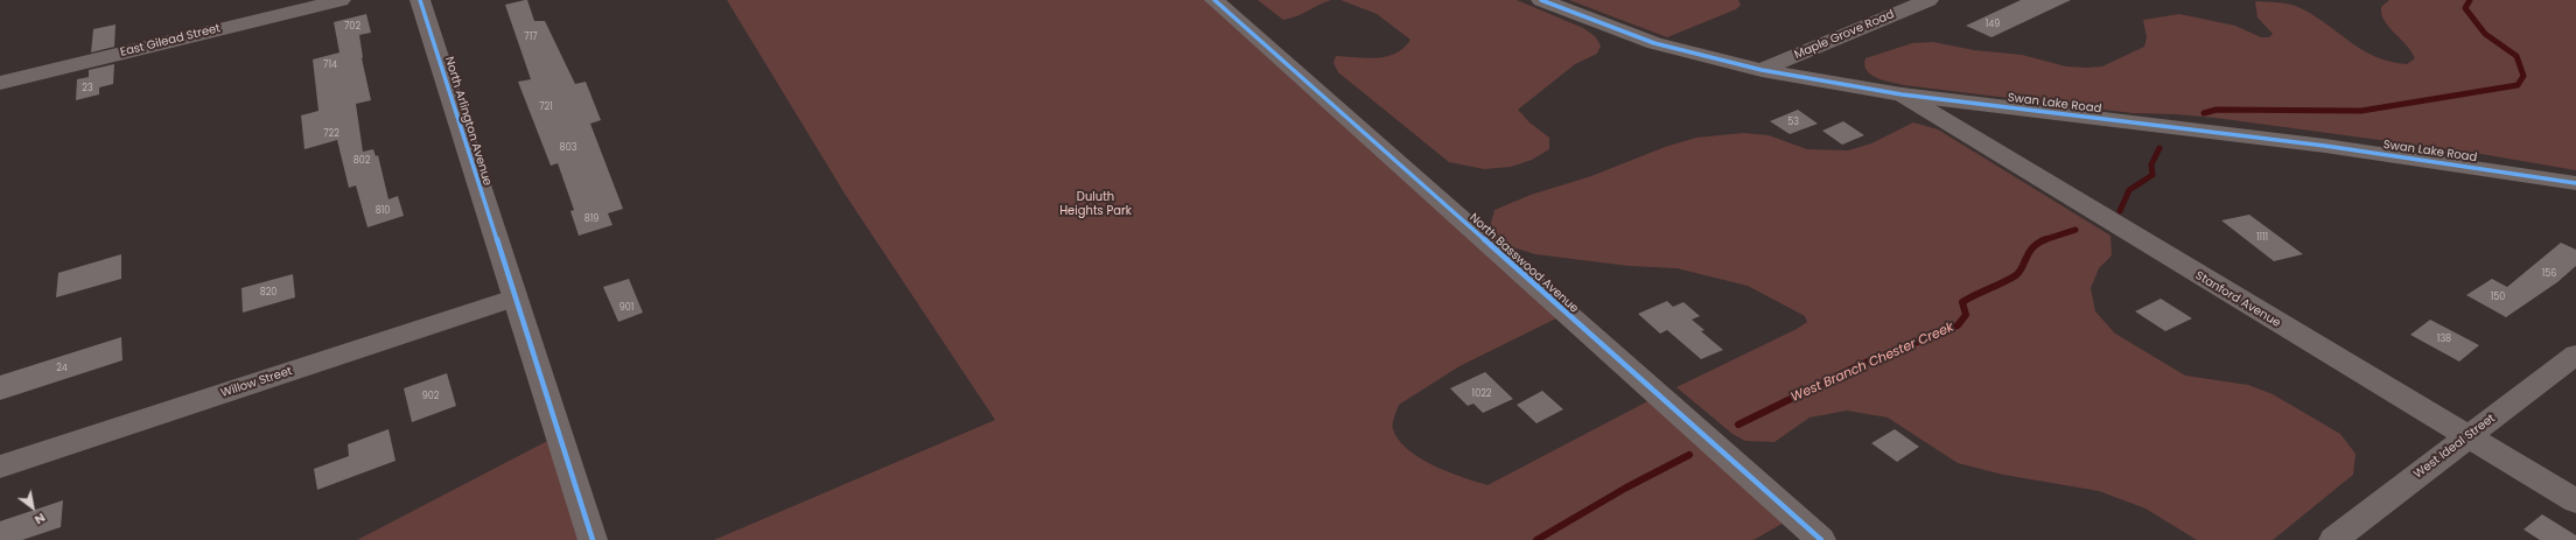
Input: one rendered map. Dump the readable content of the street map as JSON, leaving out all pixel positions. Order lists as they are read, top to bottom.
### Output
{
  "streets": {
    "street": [
      "Maple Grove Road",
      "East Gilead Street",
      "Swan Lake Road",
      "North Arlington Avenue",
      "North Basswood Avenue",
      "Stanford Avenue",
      "Willow Street",
      "West Ideal Street"
    ]
  },
  "crossings": [
    ["Maple Grove Road", "Swan Lake Road"],
    ["Swan Lake Road", "Stanford Avenue"],
    ["North Arlington Avenue", "Willow Street"],
    ["Stanford Avenue", "West Ideal Street"]
  ],
  "water": ["West Branch Chester Creek"],
  "parks": ["Duluth Heights Park"],
  "house_numbers": [
    "149",
    "702",
    "717",
    "714",
    "23",
    "721",
    "53",
    "722",
    "803",
    "802",
    "810",
    "819",
    "1111",
    "156",
    "820",
    "150",
    "901",
    "138",
    "24",
    "1022",
    "902"
  ],
  "north": "bottom right"
}
